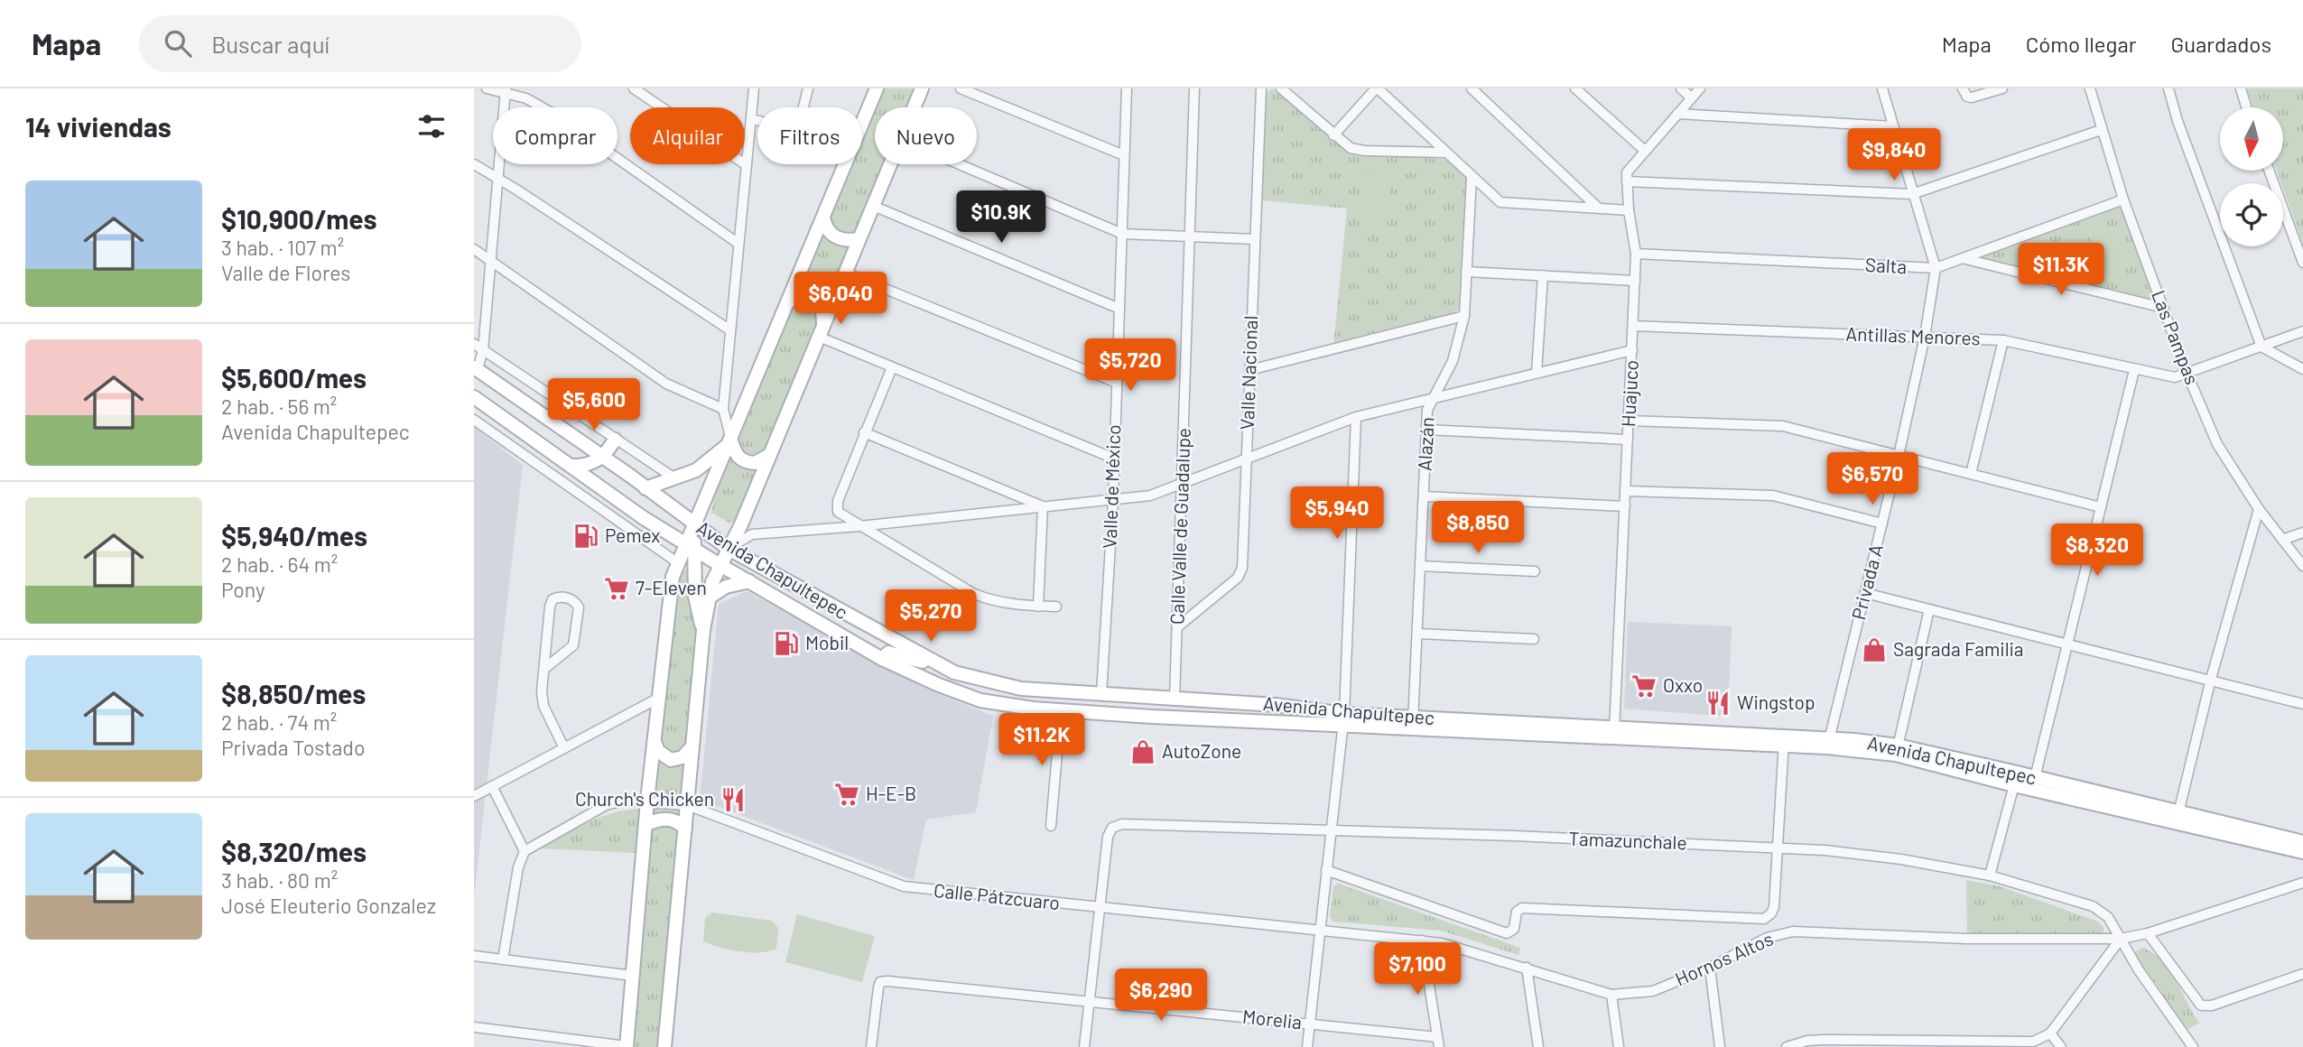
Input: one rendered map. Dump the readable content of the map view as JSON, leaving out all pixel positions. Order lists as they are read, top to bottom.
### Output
{
  "streets": {
    "main road": ["Avenida Chapultepec"],
    "street": [
      "Salta",
      "Antillas Menores",
      "Las Pampas",
      "Valle Nacional",
      "Huajuco",
      "Alazán",
      "Valle de México",
      "Calle Valle de Guadalupe",
      "Privada A",
      "Tamazunchale",
      "Calle Pátzcuaro",
      "Hornos Altos",
      "Morelia"
    ]
  },
  "crossings": [
    ["Salta", "Las Pampas"],
    ["Salta", "Huajuco"],
    ["Salta", "Privada A"],
    ["Antillas Menores", "Las Pampas"],
    ["Antillas Menores", "Huajuco"],
    ["Antillas Menores", "Privada A"],
    ["Valle Nacional", "Calle Valle de Guadalupe"],
    ["Huajuco", "Avenida Chapultepec"],
    ["Alazán", "Avenida Chapultepec"],
    ["Valle de México", "Avenida Chapultepec"],
    ["Calle Valle de Guadalupe", "Avenida Chapultepec"],
    ["Avenida Chapultepec", "Privada A"],
    ["Tamazunchale", "Calle Pátzcuaro"],
    ["Tamazunchale", "Hornos Altos"],
    ["Calle Pátzcuaro", "Hornos Altos"]
  ],
  "places": {
    "fuel station": ["Pemex", "Mobil"],
    "supermarket": ["7-Eleven", "Oxxo", "H-E-B"],
    "shop": ["Sagrada Familia", "AutoZone"],
    "restaurant": ["Wingstop", "Church's Chicken"]
  },
  "north": "bottom",
  "page": {
    "header": "Mapa",
    "search": "Buscar aquí",
    "nav": ["Mapa", "Cómo llegar", "Guardados"],
    "heading": "14 viviendas",
    "chip": [
      "Comprar",
      "Alquilar",
      "Filtros",
      "Nuevo"
    ],
    "price": [
      "$9,840",
      "$10.9K",
      "$11.3K",
      "$6,040",
      "$5,720",
      "$5,600",
      "$6,570",
      "$5,940",
      "$8,850",
      "$8,320",
      "$5,270",
      "$11.2K",
      "$7,100",
      "$6,290"
    ],
    "list": [
      {
        "name": "$10,900/mes",
        "note": "3 hab. · 107 m² · Valle de Flores"
      },
      {
        "name": "$5,600/mes",
        "note": "2 hab. · 56 m² · Avenida Chapultepec"
      },
      {
        "name": "$5,940/mes",
        "note": "2 hab. · 64 m² · Pony"
      },
      {
        "name": "$8,850/mes",
        "note": "2 hab. · 74 m² · Privada Tostado"
      },
      {
        "name": "$8,320/mes",
        "note": "3 hab. · 80 m² · José Eleuterio Gonzalez"
      }
    ]
  }
}
